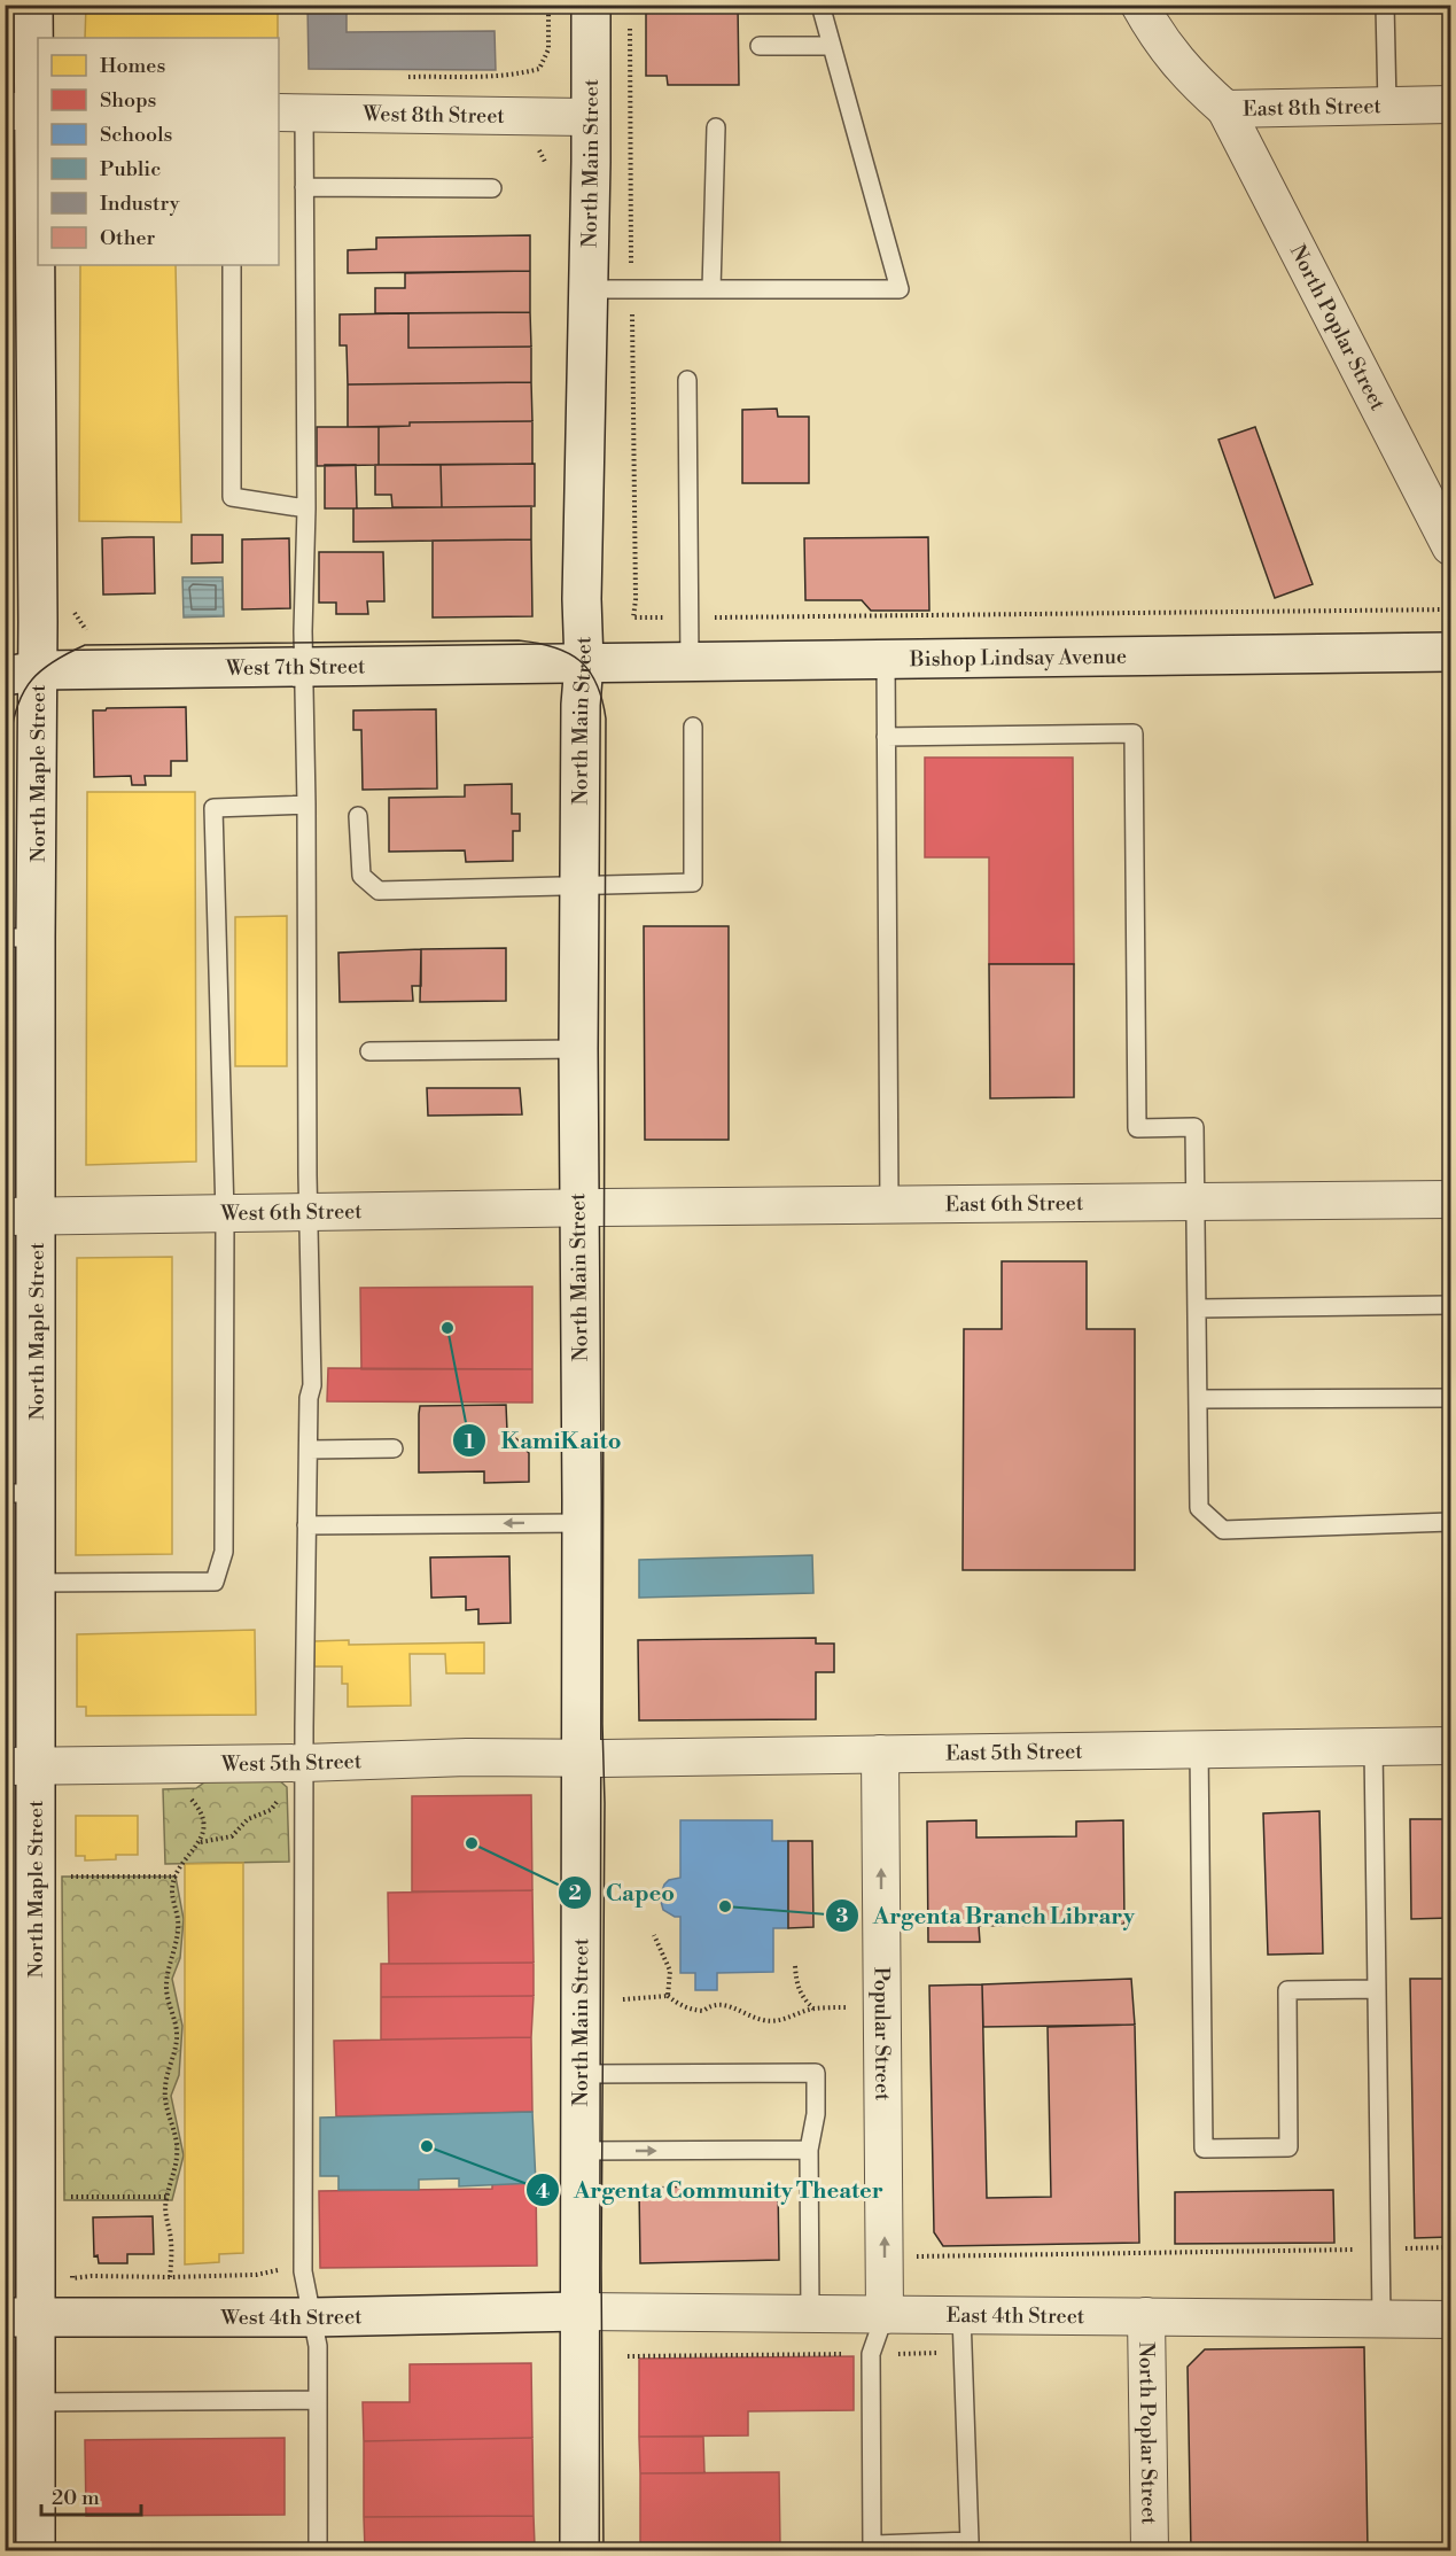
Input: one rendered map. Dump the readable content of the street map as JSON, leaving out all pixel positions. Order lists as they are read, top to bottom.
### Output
{
  "streets": {
    "main road": [
      "North Main Street",
      "Bishop Lindsay Avenue",
      "West 7th Street",
      "North Maple Street",
      "West 4th Street"
    ],
    "street": [
      "East 8th Street",
      "West 8th Street",
      "North Poplar Street",
      "East 6th Street",
      "West 6th Street",
      "East 5th Street",
      "West 5th Street",
      "Popular Street",
      "East 4th Street"
    ]
  },
  "crossings": [
    ["East 8th Street", "North Poplar Street"],
    ["West 8th Street", "North Main Street"],
    ["North Main Street", "Bishop Lindsay Avenue"],
    ["North Main Street", "West 7th Street"],
    ["North Main Street", "East 6th Street"],
    ["North Main Street", "West 6th Street"],
    ["North Main Street", "East 5th Street"],
    ["North Main Street", "West 5th Street"],
    ["North Main Street", "East 4th Street"],
    ["North Main Street", "West 4th Street"],
    ["North Poplar Street", "East 4th Street"],
    ["Bishop Lindsay Avenue", "West 7th Street"],
    ["West 7th Street", "North Maple Street"],
    ["North Maple Street", "West 6th Street"],
    ["North Maple Street", "West 5th Street"],
    ["North Maple Street", "West 4th Street"],
    ["East 6th Street", "West 6th Street"],
    ["East 5th Street", "West 5th Street"],
    ["East 5th Street", "Popular Street"],
    ["Popular Street", "East 4th Street"],
    ["East 4th Street", "West 4th Street"]
  ],
  "one_way": ["Popular Street"],
  "places": [
    "KamiKaito",
    "Capeo",
    "Argenta Branch Library",
    "Argenta Community Theater"
  ],
  "legend": [
    "Homes",
    "Shops",
    "Schools",
    "Public",
    "Industry",
    "Other"
  ],
  "scale_bar": "20 m"
}
